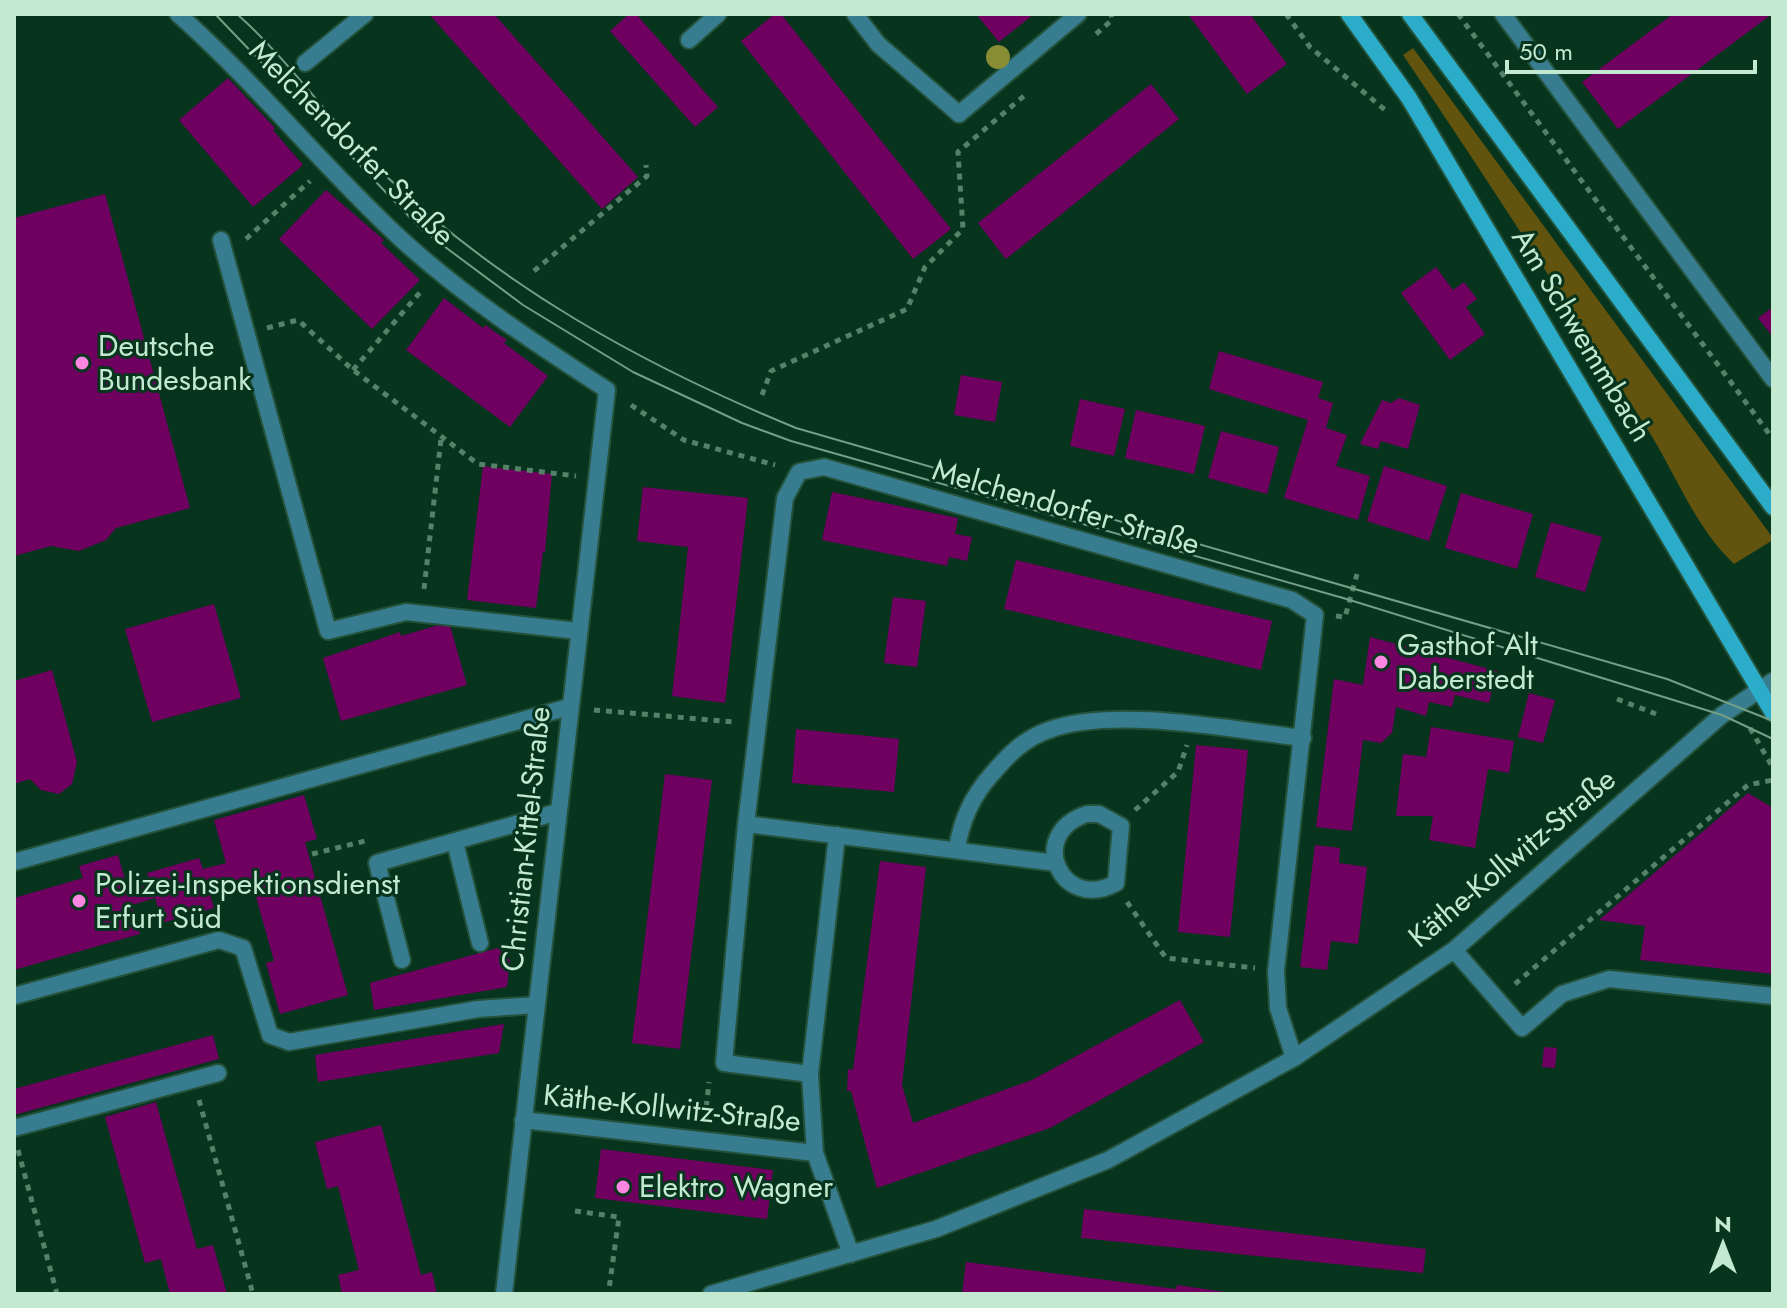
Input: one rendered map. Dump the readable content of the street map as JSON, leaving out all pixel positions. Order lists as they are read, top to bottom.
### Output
{
  "streets": {
    "main road": ["Am Schwemmbach"],
    "street": ["Melchendorfer Straße", "Christian-Kittel-Straße", "Käthe-Kollwitz-Straße"]
  },
  "crossings": [
    ["Melchendorfer Straße", "Christian-Kittel-Straße"],
    ["Am Schwemmbach", "Käthe-Kollwitz-Straße"],
    ["Christian-Kittel-Straße", "Käthe-Kollwitz-Straße"]
  ],
  "places": [
    "Deutsche Bundesbank",
    "Gasthof Alt Daberstedt",
    "Polizei-Inspektionsdienst Erfurt Süd",
    "Elektro Wagner"
  ],
  "scale_bar": "50 m",
  "north": "top"
}
